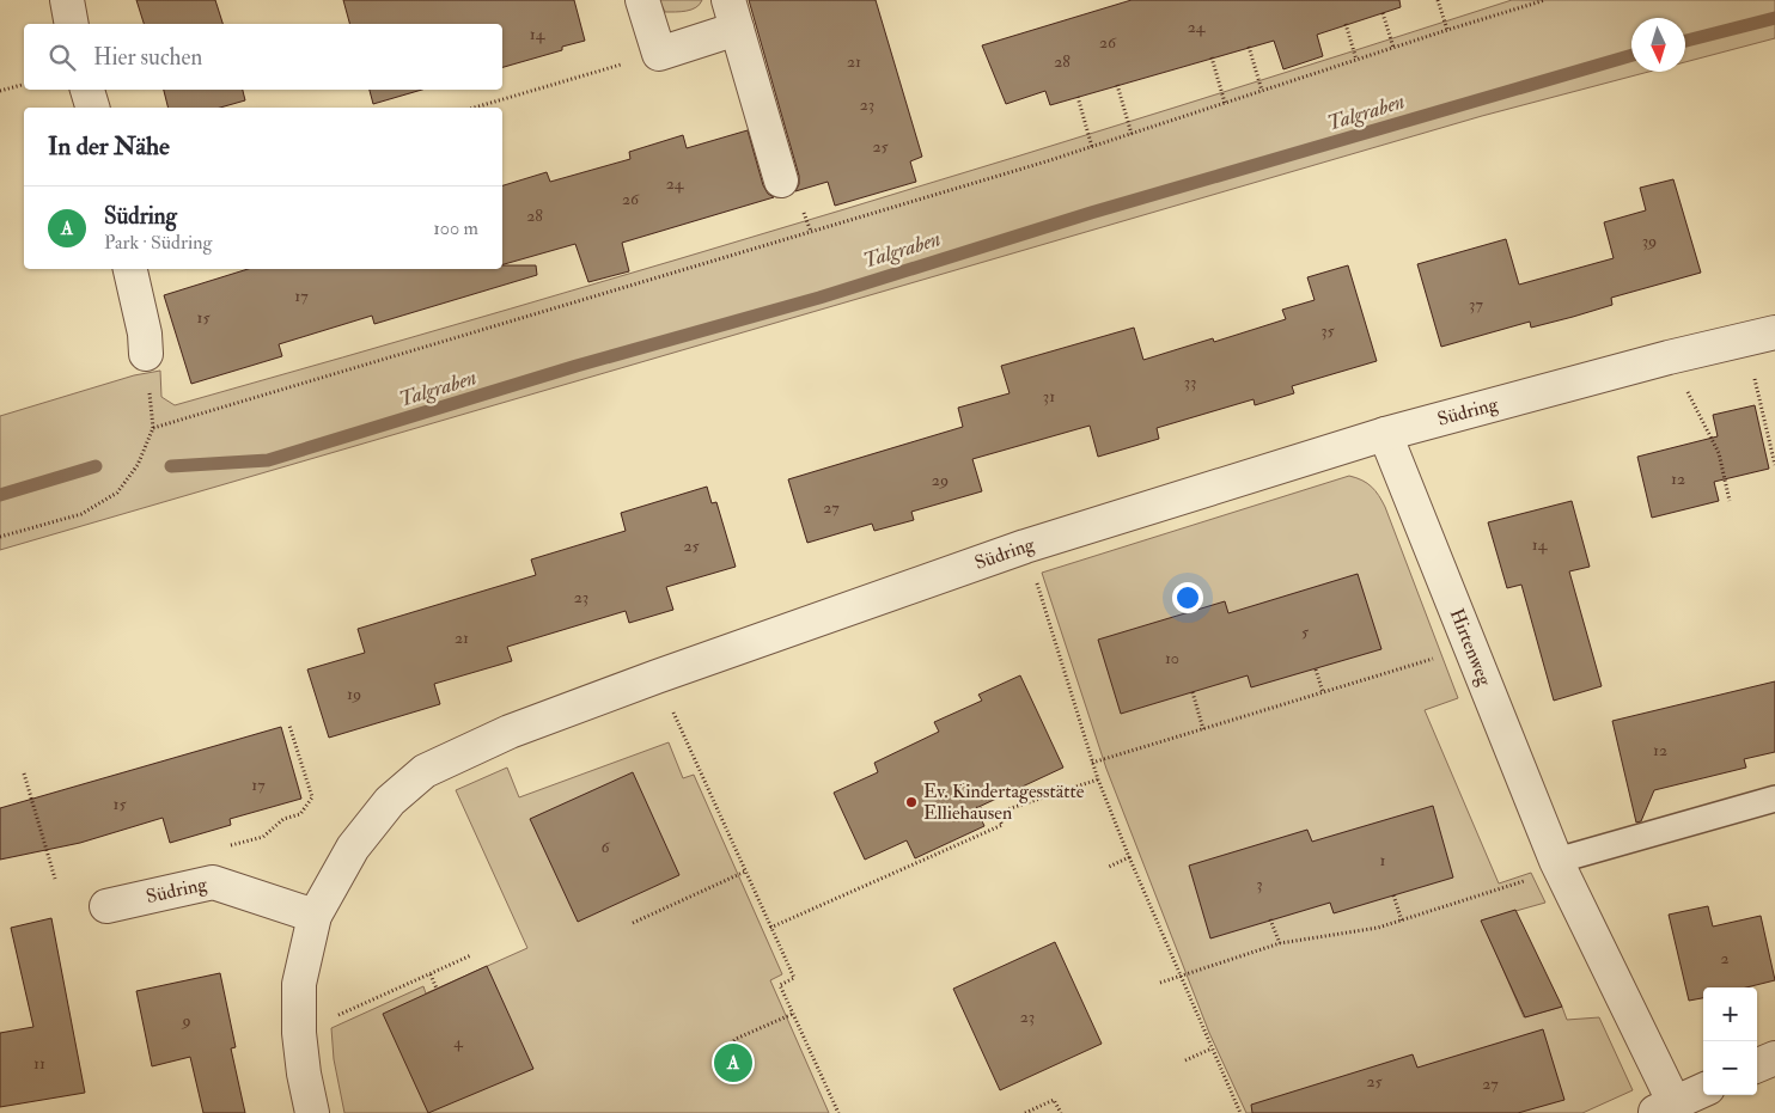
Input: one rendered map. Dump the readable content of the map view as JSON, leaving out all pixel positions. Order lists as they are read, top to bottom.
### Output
{
  "streets": {
    "street": ["Südring", "Hirtenweg"]
  },
  "crossings": [
    ["Südring", "Hirtenweg"]
  ],
  "water": ["Talgraben"],
  "places": ["Ev. Kindertagesstätte Elliehausen"],
  "house_numbers": [
    "24",
    "14",
    "26",
    "21",
    "28",
    "23",
    "25",
    "24",
    "26",
    "28",
    "39",
    "17",
    "37",
    "15",
    "35",
    "33",
    "31",
    "12",
    "29",
    "27",
    "14",
    "25",
    "23",
    "5",
    "21",
    "10",
    "19",
    "12",
    "17",
    "15",
    "6",
    "1",
    "3",
    "2",
    "23",
    "9",
    "4",
    "11",
    "25",
    "27"
  ],
  "north": "bottom",
  "page": {
    "search": "Hier suchen",
    "heading": "In der Nähe",
    "list": [
      {
        "mark": "A",
        "name": "Südring",
        "note": "Park · Südring",
        "value": "100 m"
      }
    ],
    "map_buttons": ["+", "−"],
    "pins": "A"
  }
}
